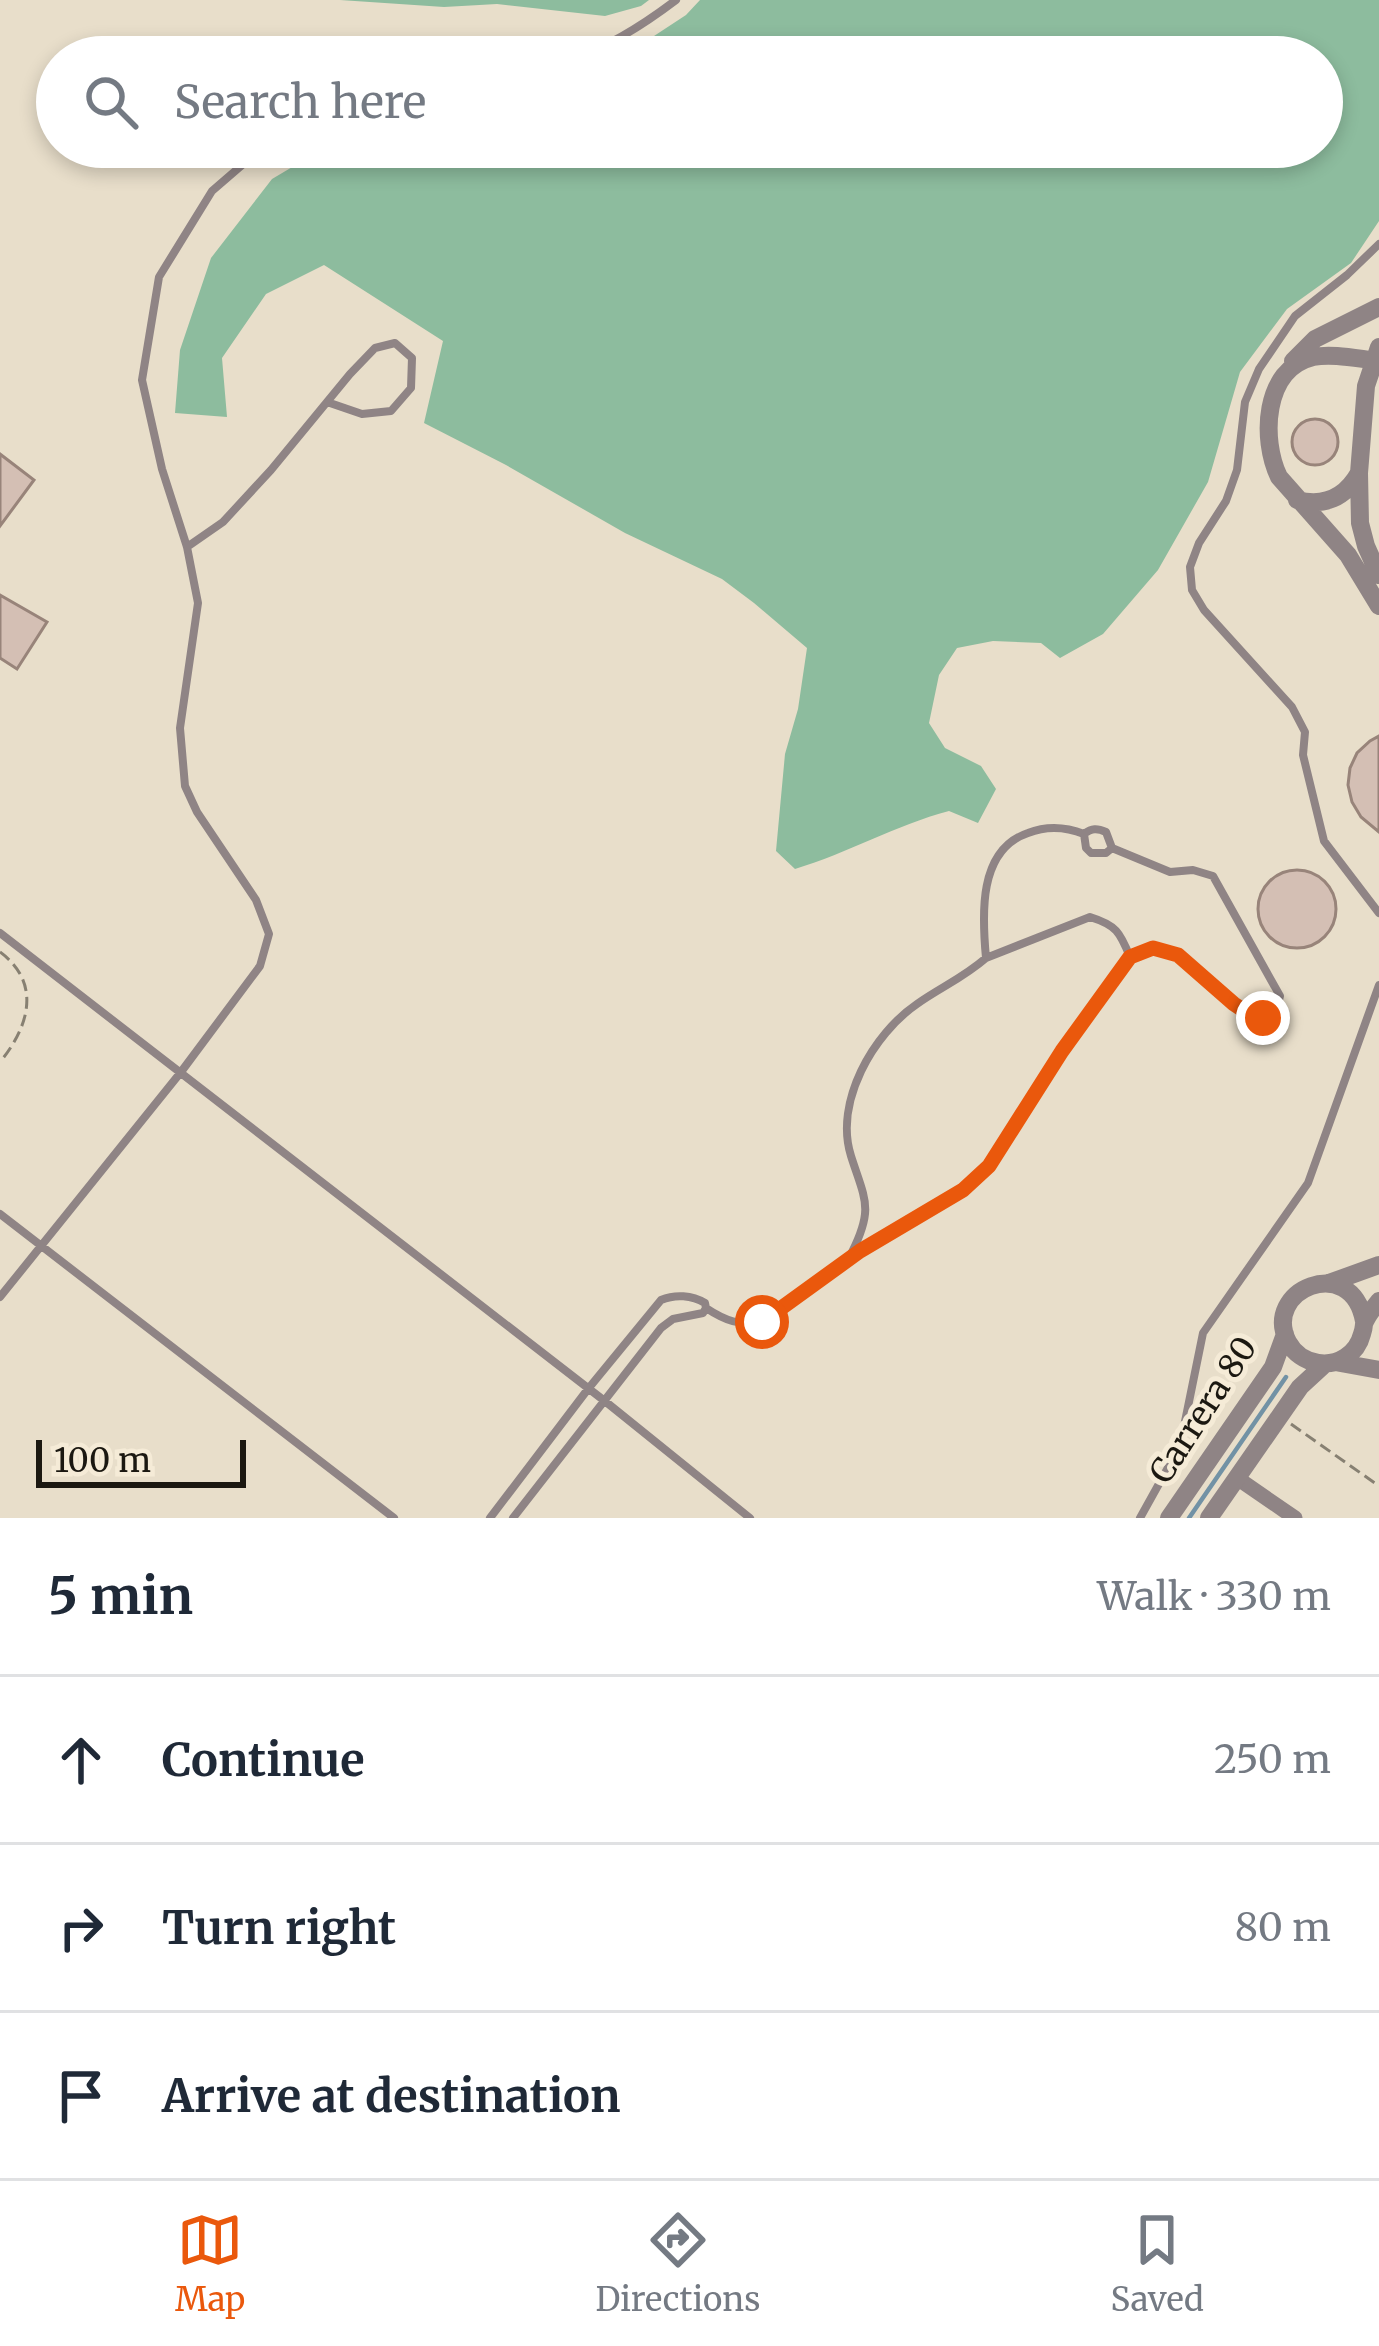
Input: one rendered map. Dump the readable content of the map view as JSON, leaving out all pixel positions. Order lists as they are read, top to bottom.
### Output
{
  "streets": {
    "street": ["Carrera 80"]
  },
  "scale_bar": "100 m",
  "page": {
    "search": "Search here",
    "scale": "100 m",
    "heading": ["5 min", "Walk · 330 m"],
    "list": [
      ["Continue", "250 m"],
      ["Turn right", "80 m"],
      "Arrive at destination"
    ],
    "nav": ["Map", "Directions", "Saved"]
  }
}
